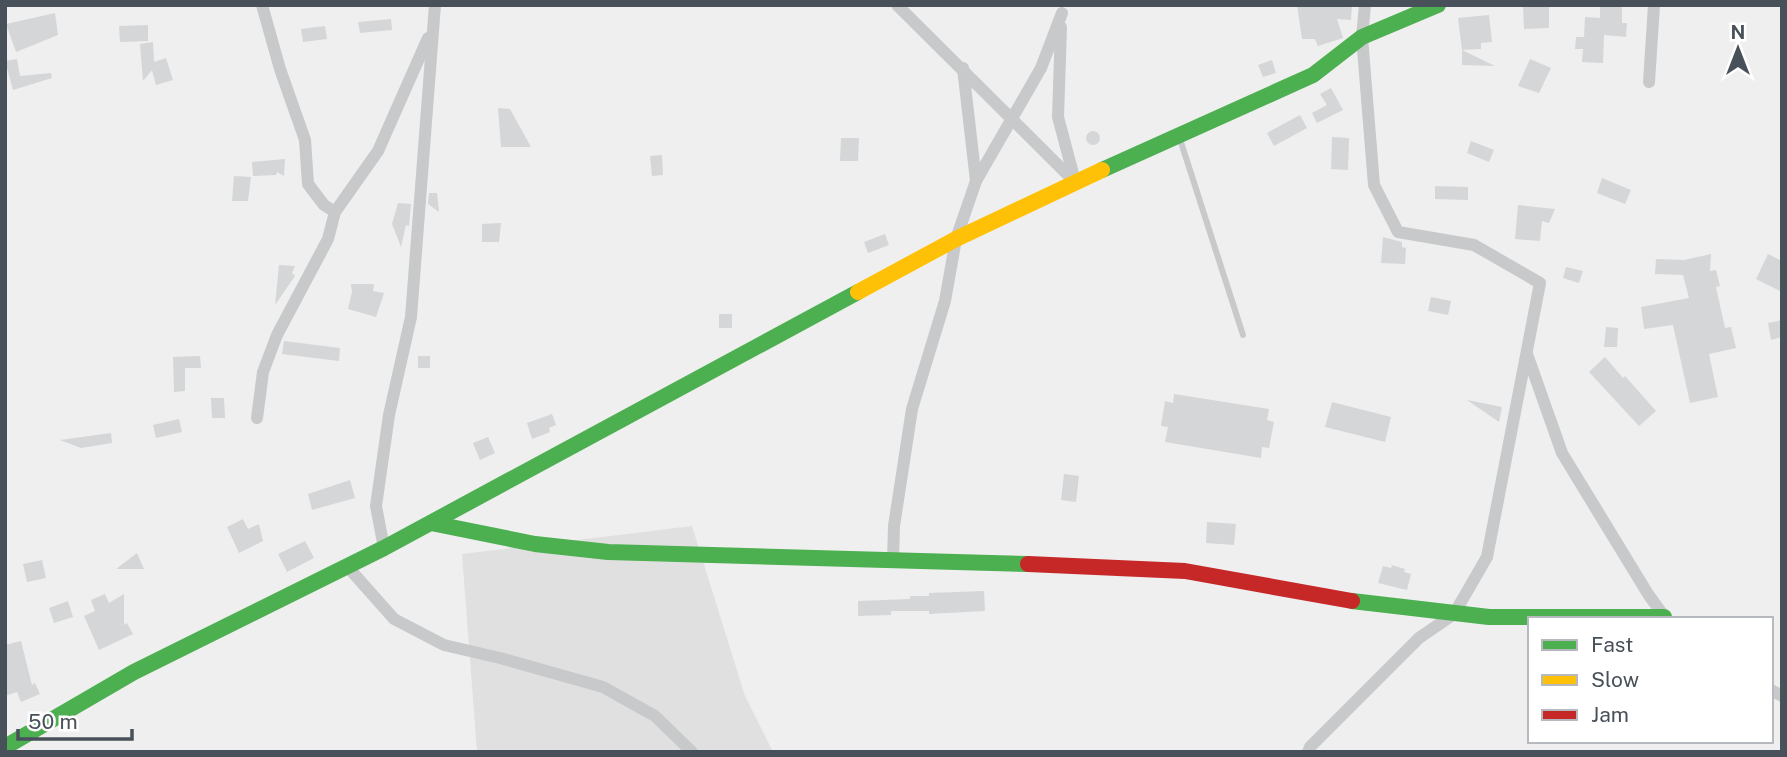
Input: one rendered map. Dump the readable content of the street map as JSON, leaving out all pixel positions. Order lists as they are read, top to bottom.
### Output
{
  "legend": ["Fast", "Slow", "Jam"],
  "scale_bar": "50 m",
  "north": "top"
}
